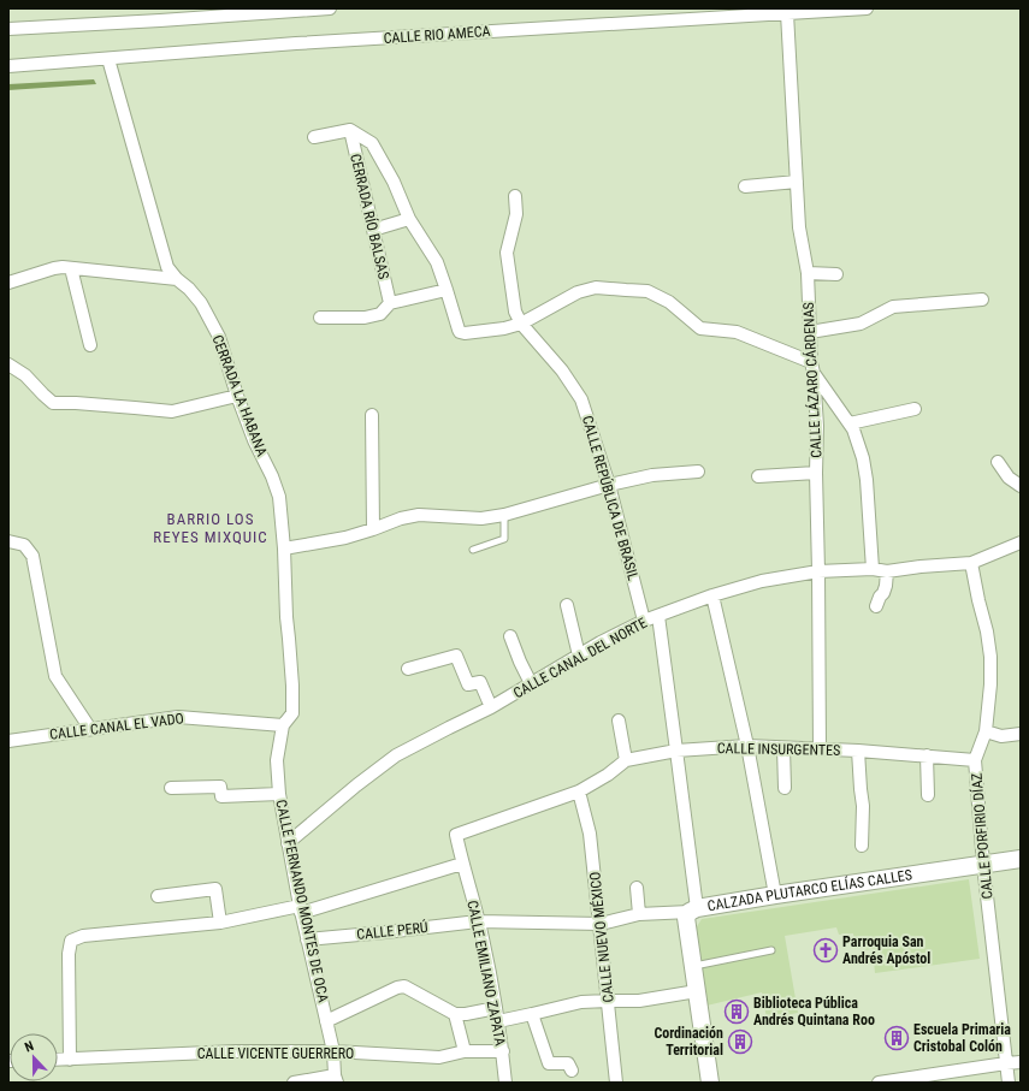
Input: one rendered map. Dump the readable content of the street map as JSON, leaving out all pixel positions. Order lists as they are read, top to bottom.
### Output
{
  "streets": {
    "main road": ["CALZADA PLUTARCO ELÍAS CALLES"],
    "street": [
      "CALLE RIO AMECA",
      "CERRADA RÍO BALSAS",
      "CALLE LÁZARO CÁRDENAS",
      "CERRADA LA HABANA",
      "CALLE REPÚBLICA DE BRASIL",
      "CALLE CANAL DEL NORTE",
      "CALLE CANAL EL VADO",
      "CALLE INSURGENTES",
      "CALLE PORFIRIO DÍAZ",
      "CALLE FERNANDO MONTES DE OCA",
      "CALLE PERÚ",
      "CALLE NUEVO MÉXICO",
      "CALLE EMILIANO ZAPATA",
      "CALLE VICENTE GUERRERO"
    ]
  },
  "crossings": [
    ["CALLE RIO AMECA", "CALLE LÁZARO CÁRDENAS"],
    ["CALLE LÁZARO CÁRDENAS", "CALLE CANAL DEL NORTE"],
    ["CALLE LÁZARO CÁRDENAS", "CALLE INSURGENTES"],
    ["CERRADA LA HABANA", "CALLE FERNANDO MONTES DE OCA"],
    ["CALLE REPÚBLICA DE BRASIL", "CALLE CANAL DEL NORTE"],
    ["CALLE CANAL DEL NORTE", "CALLE PORFIRIO DÍAZ"],
    ["CALLE CANAL DEL NORTE", "CALLE FERNANDO MONTES DE OCA"],
    ["CALLE CANAL EL VADO", "CALLE FERNANDO MONTES DE OCA"],
    ["CALLE INSURGENTES", "CALLE PORFIRIO DÍAZ"],
    ["CALLE INSURGENTES", "CALLE NUEVO MÉXICO"],
    ["CALLE INSURGENTES", "CALLE EMILIANO ZAPATA"],
    ["CALLE PORFIRIO DÍAZ", "CALZADA PLUTARCO ELÍAS CALLES"],
    ["CALZADA PLUTARCO ELÍAS CALLES", "CALLE PERÚ"],
    ["CALZADA PLUTARCO ELÍAS CALLES", "CALLE NUEVO MÉXICO"],
    ["CALLE FERNANDO MONTES DE OCA", "CALLE PERÚ"],
    ["CALLE FERNANDO MONTES DE OCA", "CALLE VICENTE GUERRERO"],
    ["CALLE PERÚ", "CALLE NUEVO MÉXICO"],
    ["CALLE PERÚ", "CALLE EMILIANO ZAPATA"],
    ["CALLE EMILIANO ZAPATA", "CALLE VICENTE GUERRERO"]
  ],
  "districts": ["BARRIO LOS REYES MIXQUIC"],
  "places": {
    "church": ["Parroquia San Andrés Apóstol"],
    "building": ["Biblioteca Pública Andrés Quintana Roo", "Escuela Primaria Cristobal Colón", "Cordinación Territorial"]
  },
  "north": "top"
}
